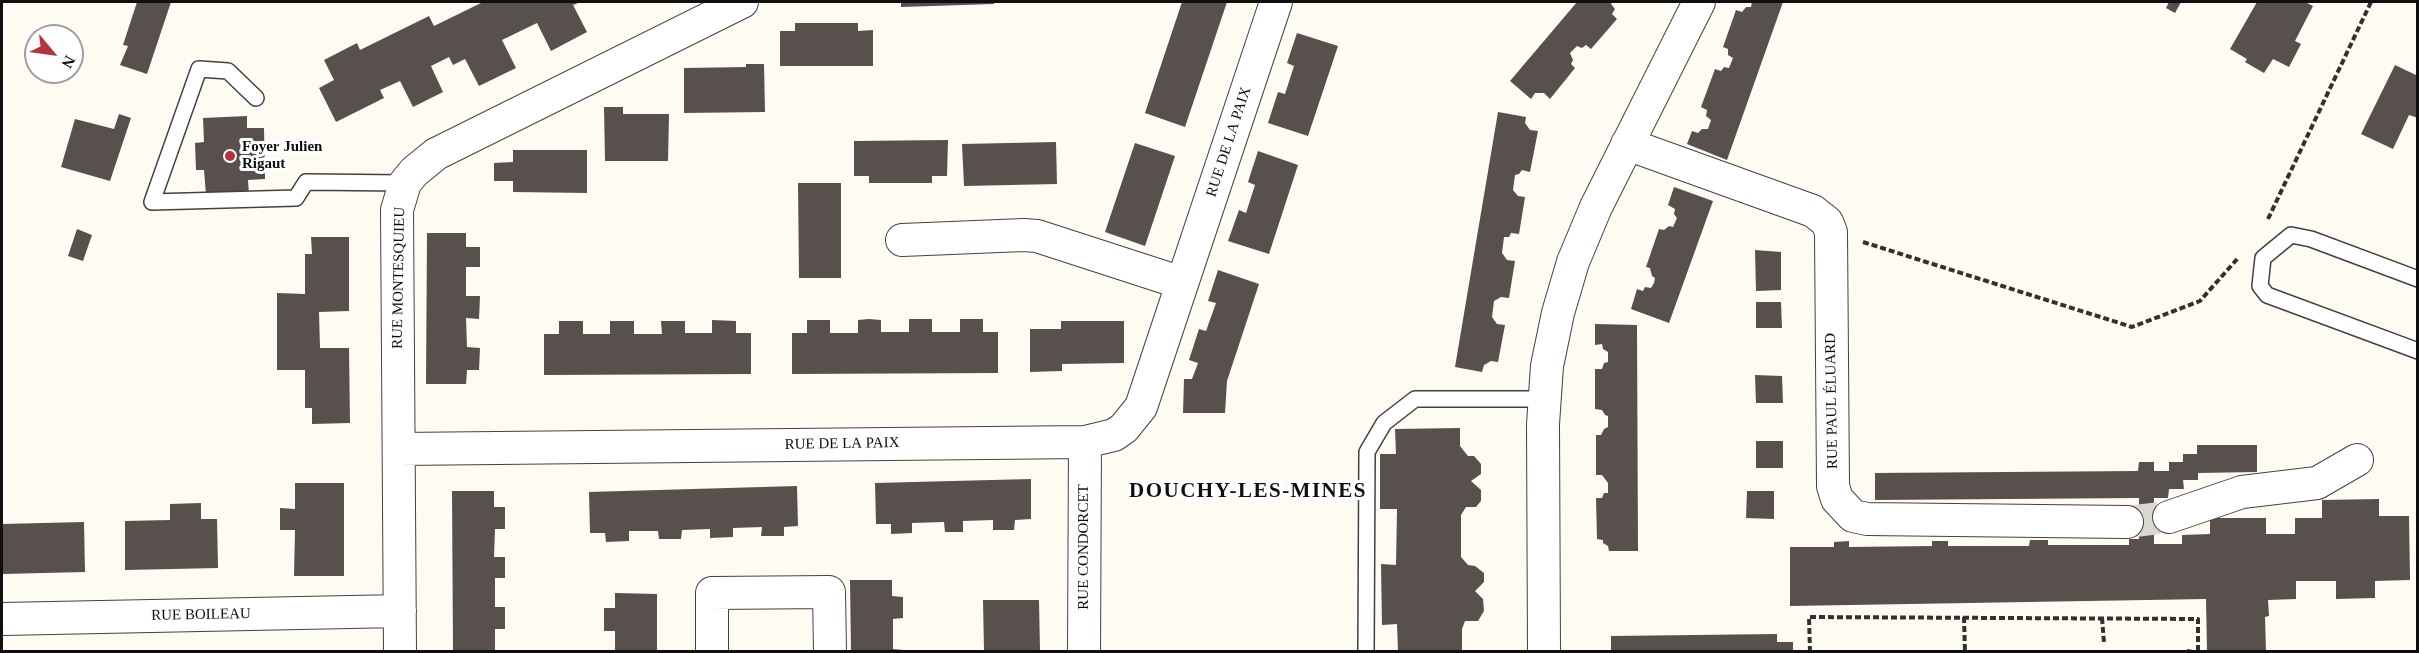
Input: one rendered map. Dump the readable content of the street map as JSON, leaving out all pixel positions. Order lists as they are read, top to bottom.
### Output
{
  "streets": {
    "street": [
      "RUE DE LA PAIX",
      "RUE MONTESQUIEU",
      "RUE PAUL ÉLUARD",
      "RUE CONDORCET",
      "RUE BOILEAU"
    ]
  },
  "crossings": [
    ["RUE DE LA PAIX", "RUE MONTESQUIEU"],
    ["RUE DE LA PAIX", "RUE CONDORCET"],
    ["RUE MONTESQUIEU", "RUE BOILEAU"]
  ],
  "districts": ["DOUCHY-LES-MINES"],
  "places": ["Foyer Julien Rigaut"],
  "north": "bottom right"
}
